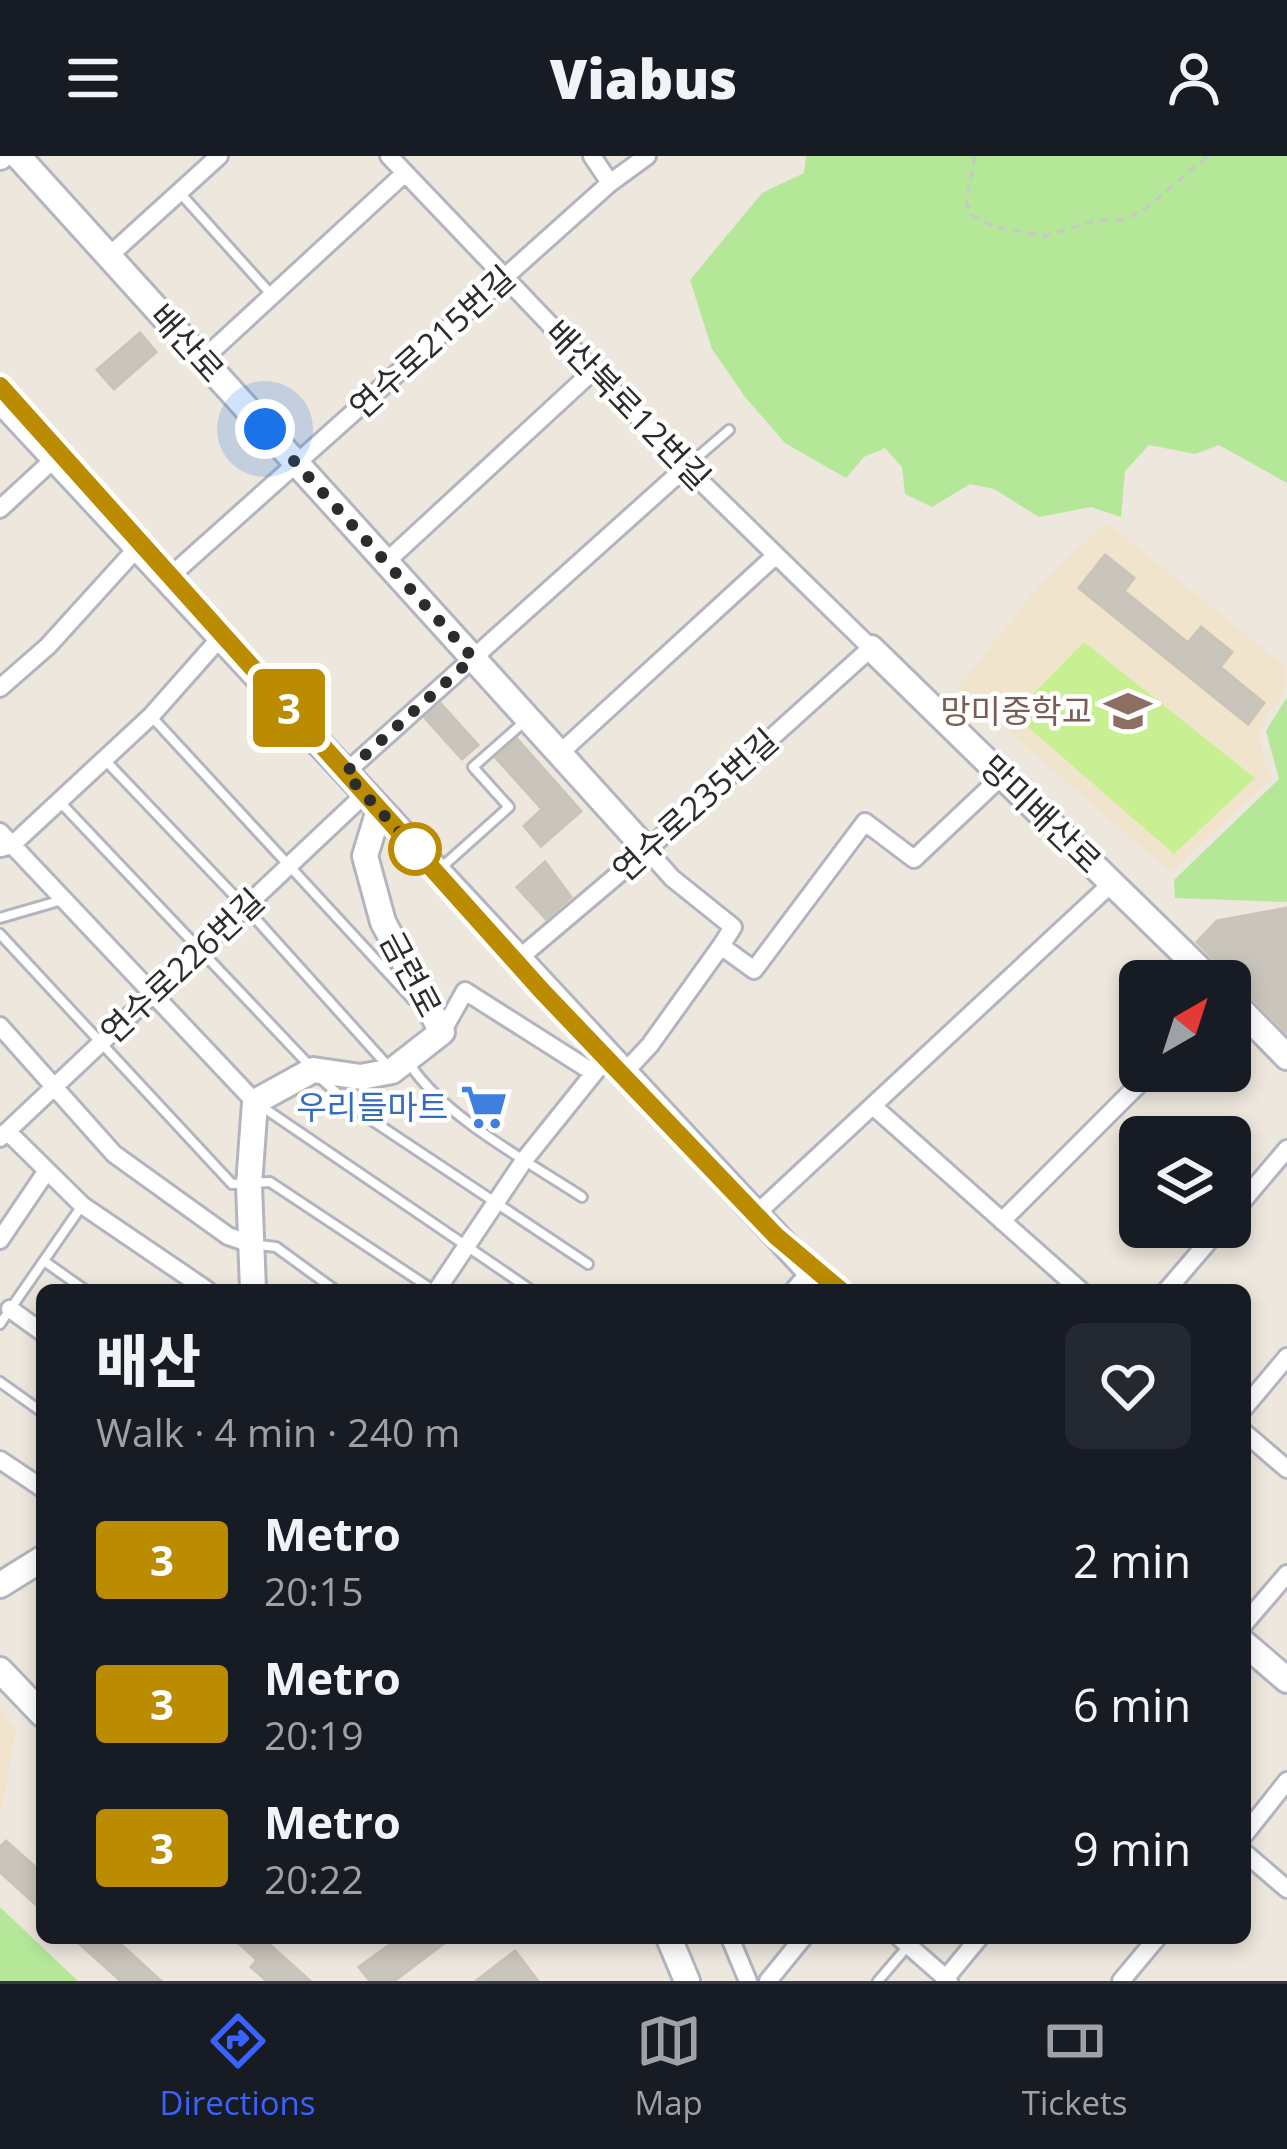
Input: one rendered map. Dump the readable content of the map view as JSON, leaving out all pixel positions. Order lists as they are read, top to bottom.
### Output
{
  "streets": {
    "street": [
      "연수로215번길",
      "배산로",
      "배산북로12번길",
      "연수로235번길",
      "망미배산로",
      "연수로226번길",
      "금련로"
    ]
  },
  "crossings": [
    ["연수로215번길", "배산로"],
    ["연수로215번길", "배산북로12번길"],
    ["배산로", "연수로235번길"],
    ["배산북로12번길", "연수로235번길"],
    ["배산북로12번길", "망미배산로"],
    ["연수로235번길", "망미배산로"],
    ["연수로226번길", "금련로"]
  ],
  "places": {
    "school or university": ["망미중학교"],
    "supermarket": ["우리들마트"]
  },
  "lines": ["metro line 3"],
  "north": "top right",
  "page": {
    "header": "Viabus",
    "on_map": "3",
    "heading": ["배산", "Walk · 4 min · 240 m"],
    "list": [
      {
        "mark": "3",
        "name": "Metro",
        "note": "20:15",
        "value": "2 min"
      },
      {
        "mark": "3",
        "name": "Metro",
        "note": "20:19",
        "value": "6 min"
      },
      {
        "mark": "3",
        "name": "Metro",
        "note": "20:22",
        "value": "9 min"
      }
    ],
    "tabs": ["Directions", "Map", "Tickets"]
  }
}
